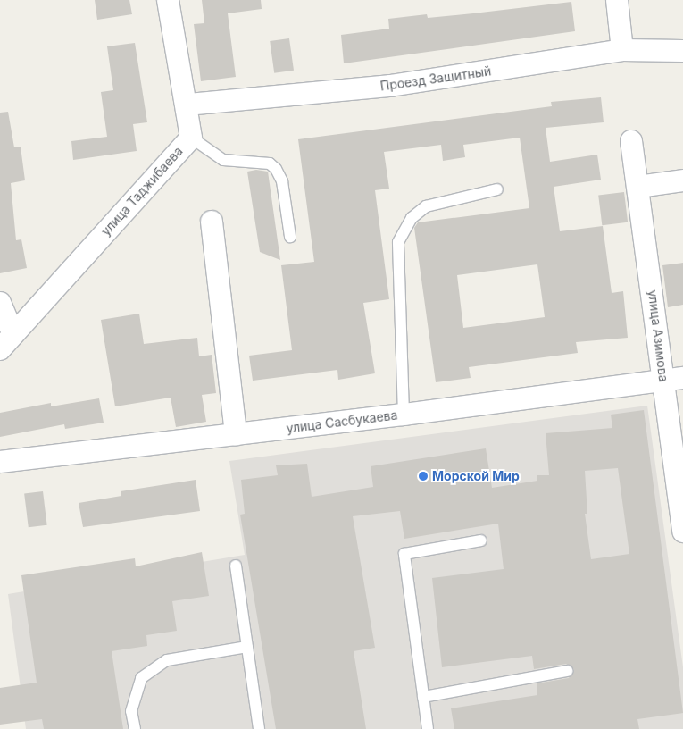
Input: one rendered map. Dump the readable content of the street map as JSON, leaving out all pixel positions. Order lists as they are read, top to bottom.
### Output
{
  "streets": {
    "street": [
      "Проезд Защитный",
      "улица Таджибаева",
      "улица Азимова",
      "улица Сасбукаева"
    ]
  },
  "crossings": [
    ["Проезд Защитный", "улица Таджибаева"],
    ["улица Азимова", "улица Сасбукаева"]
  ],
  "places": ["Морской Мир"]
}
